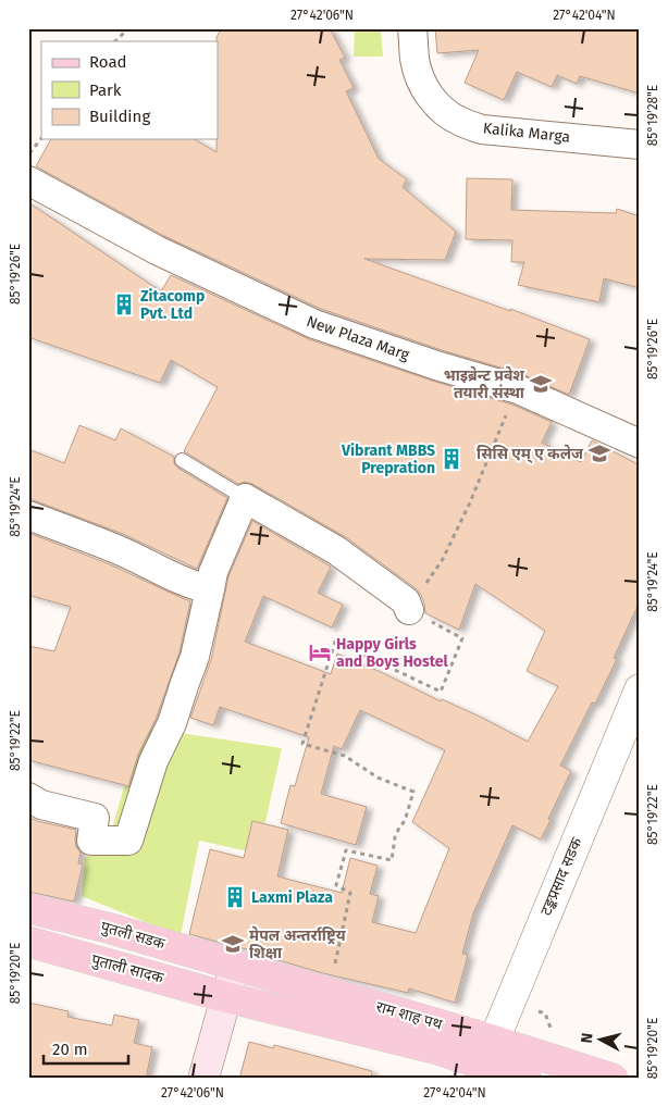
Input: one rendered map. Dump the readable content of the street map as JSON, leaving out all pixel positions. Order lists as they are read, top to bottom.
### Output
{
  "streets": {
    "main road": ["पुतली सडक", "पुताली सादक", "राम शाह पथ"],
    "street": ["Kalika Marga", "New Plaza Marg", "टङ्कप्रसाद सडक"]
  },
  "crossings": [
    ["टङ्कप्रसाद सडक", "राम शाह पथ"],
    ["पुतली सडक", "राम शाह पथ"],
    ["पुताली सादक", "राम शाह पथ"]
  ],
  "places": {
    "building": ["Zitacomp Pvt. Ltd", "Vibrant MBBS Prepration", "Laxmi Plaza"],
    "school or university": ["भाइब्रेन्ट प्रवेश तयारी संस्था", "सिसि एम् ए कलेज", "मेपल अन्तर्राष्ट्रिय शिक्षा"],
    "hotel": ["Happy Girls and Boys Hostel"]
  },
  "legend": ["Road", "Park", "Building"],
  "scale_bar": "20 m",
  "north": "left",
  "coordinates": [
    "27°42'06\"N",
    "27°42'04\"N",
    "85°19'28\"E",
    "85°19'26\"E",
    "85°19'24\"E",
    "85°19'22\"E",
    "85°19'20\"E"
  ]
}
